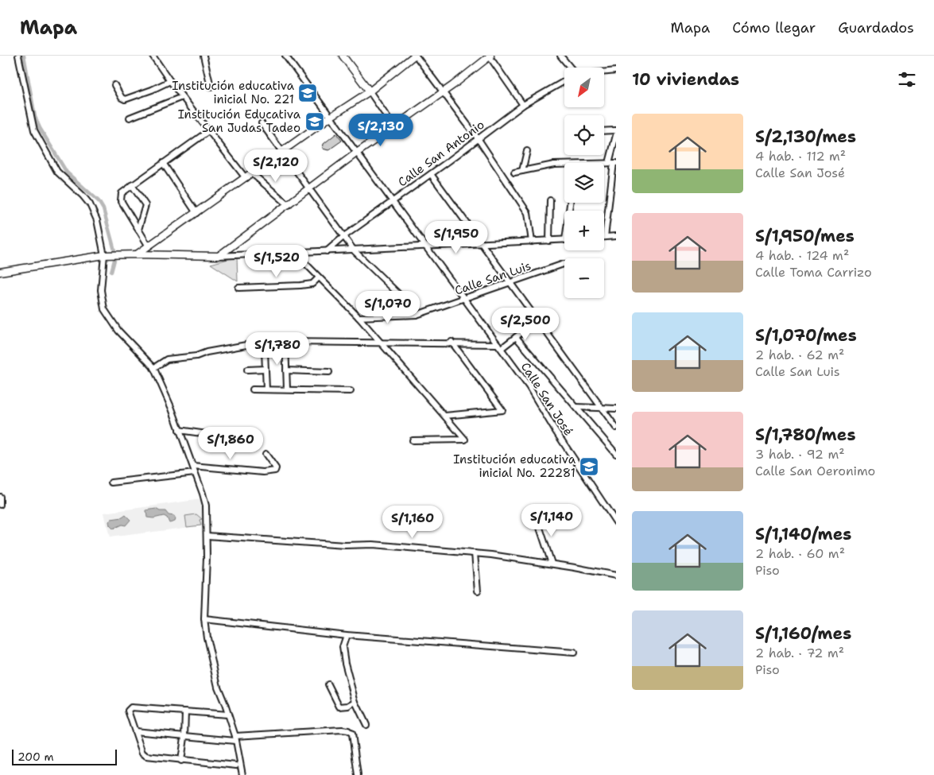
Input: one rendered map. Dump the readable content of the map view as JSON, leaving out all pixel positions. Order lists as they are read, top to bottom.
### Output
{
  "streets": {
    "street": ["Calle San Antonio", "Calle San Luis", "Calle San José"]
  },
  "crossings": [
    ["Calle San Antonio", "Calle San José"],
    ["Calle San Luis", "Calle San José"]
  ],
  "places": {
    "school or university": ["Institución educativa inicial No. 221", "Institución Educativa San Judas Tadeo", "Institución educativa inicial No. 22281"]
  },
  "scale_bar": "200 m",
  "north": "bottom left",
  "page": {
    "header": "Mapa",
    "nav": ["Mapa", "Cómo llegar", "Guardados"],
    "heading": "10 viviendas",
    "map_buttons": ["+", "−"],
    "list": [
      {
        "name": "S/2,130/mes",
        "note": "4 hab. · 112 m² · Calle San José"
      },
      {
        "name": "S/1,950/mes",
        "note": "4 hab. · 124 m² · Calle Toma Carrizo"
      },
      {
        "name": "S/1,070/mes",
        "note": "2 hab. · 62 m² · Calle San Luis"
      },
      {
        "name": "S/1,780/mes",
        "note": "3 hab. · 92 m² · Calle San Oeronimo"
      },
      {
        "name": "S/1,140/mes",
        "note": "2 hab. · 60 m² · Piso"
      },
      {
        "name": "S/1,160/mes",
        "note": "2 hab. · 72 m² · Piso"
      }
    ],
    "price": [
      "S/2,130",
      "S/2,120",
      "S/1,950",
      "S/1,520",
      "S/1,070",
      "S/2,500",
      "S/1,780",
      "S/1,860",
      "S/1,140",
      "S/1,160"
    ],
    "scale": "200 m"
  }
}
